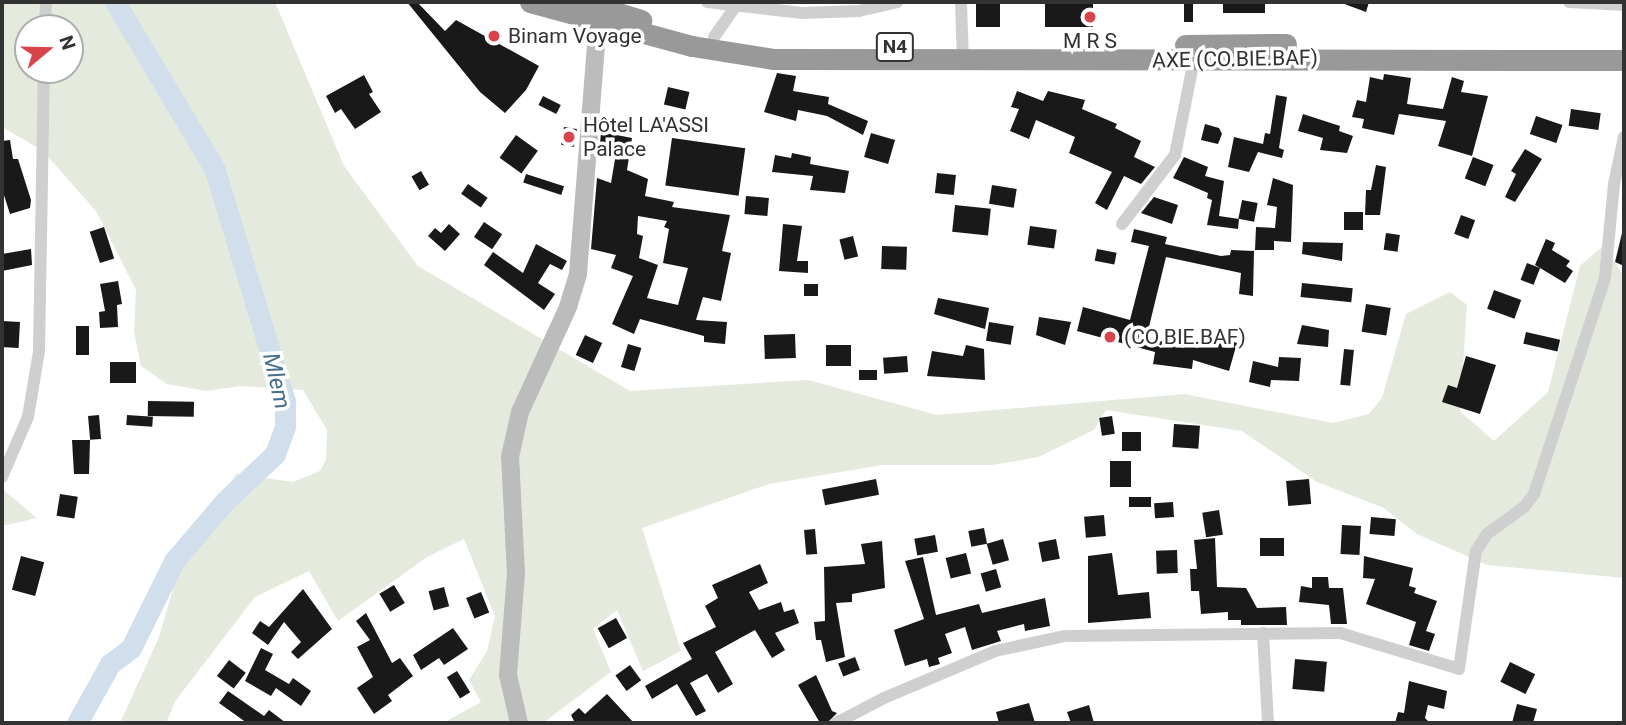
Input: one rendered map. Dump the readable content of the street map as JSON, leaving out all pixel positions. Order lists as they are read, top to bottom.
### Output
{
  "streets": {
    "highway": ["N4", "AXE (CO.BIE.BAF)"]
  },
  "crossings": [
    ["N4", "AXE (CO.BIE.BAF)"]
  ],
  "water": ["Mlem"],
  "places": [
    "M R S",
    "Binam Voyage",
    "Hôtel LA'ASSI Palace",
    "(CO.BIE.BAF)"
  ],
  "north": "right"
}
